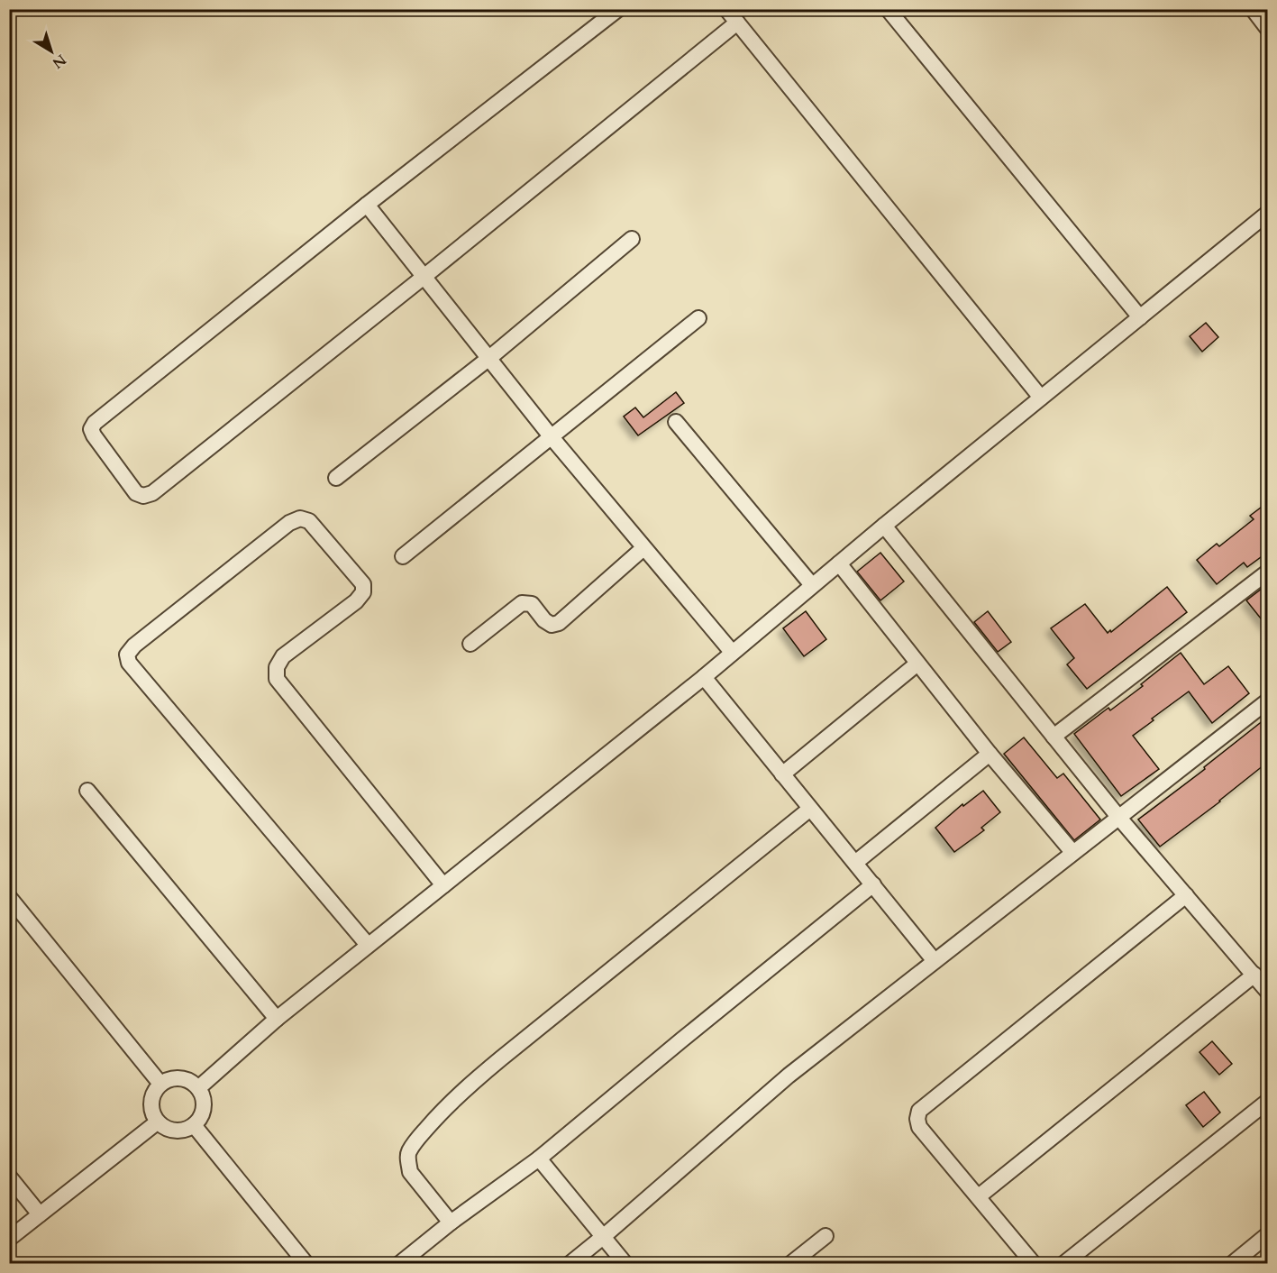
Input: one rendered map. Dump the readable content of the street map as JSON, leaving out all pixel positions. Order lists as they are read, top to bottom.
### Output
{
  "north": "bottom right"
}
